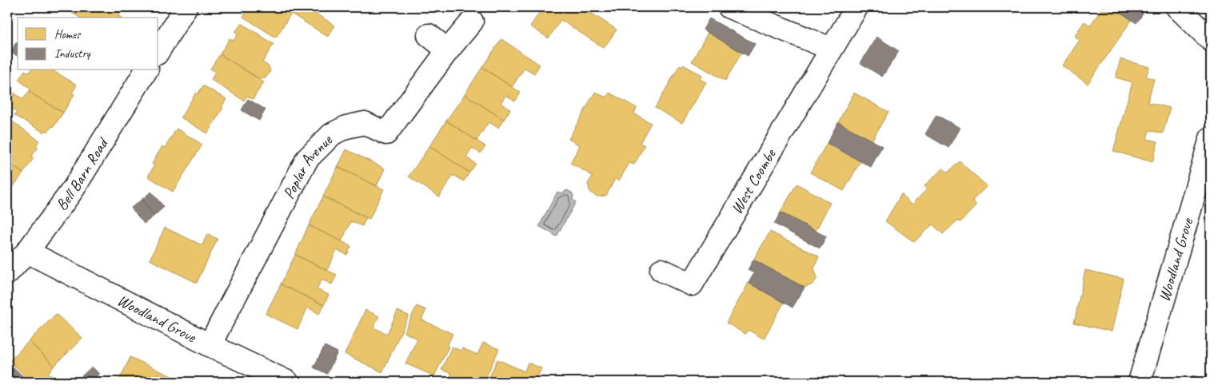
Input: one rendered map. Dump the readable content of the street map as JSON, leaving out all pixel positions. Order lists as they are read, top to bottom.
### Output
{
  "streets": {
    "street": [
      "Poplar Avenue",
      "Bell Barn Road",
      "West Coombe",
      "Woodland Grove"
    ]
  },
  "crossings": [
    ["Poplar Avenue", "Woodland Grove"],
    ["Bell Barn Road", "Woodland Grove"]
  ],
  "legend": ["Homes", "Industry"]
}
